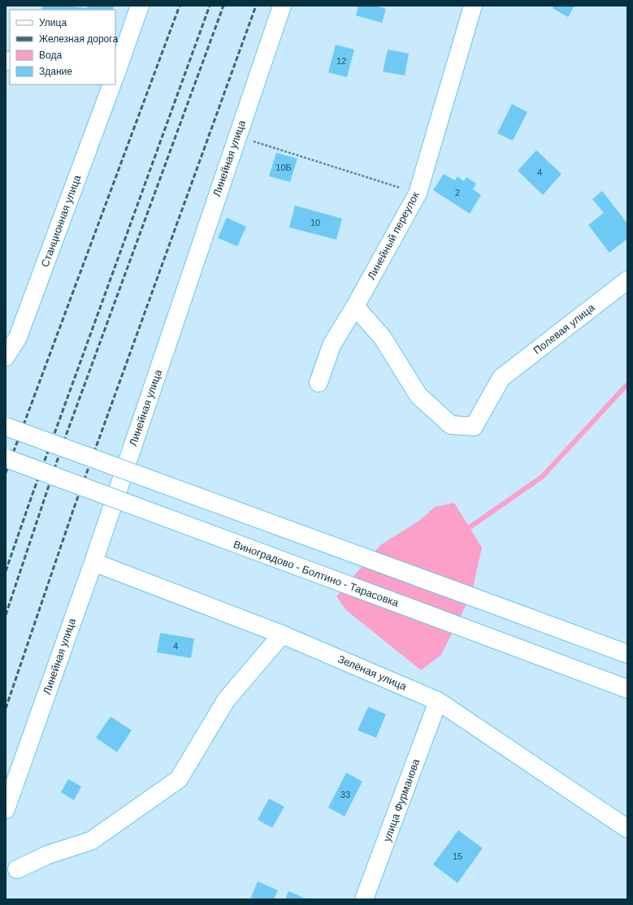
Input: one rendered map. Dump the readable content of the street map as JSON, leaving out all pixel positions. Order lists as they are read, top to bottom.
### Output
{
  "streets": {
    "street": [
      "Линейная улица",
      "Станционная улица",
      "Линейный переулок",
      "Полевая улица",
      "Виноградово - Болтино - Тарасовка",
      "Зелёная улица",
      "улица Фурманова"
    ]
  },
  "crossings": [
    ["Линейная улица", "Зелёная улица"],
    ["Линейный переулок", "Полевая улица"],
    ["Зелёная улица", "улица Фурманова"]
  ],
  "house_numbers": [
    "12",
    "10Б",
    "4",
    "2",
    "10",
    "4",
    "33",
    "15"
  ],
  "legend": [
    "Улица",
    "Железная дорога",
    "Вода",
    "Здание"
  ]
}
